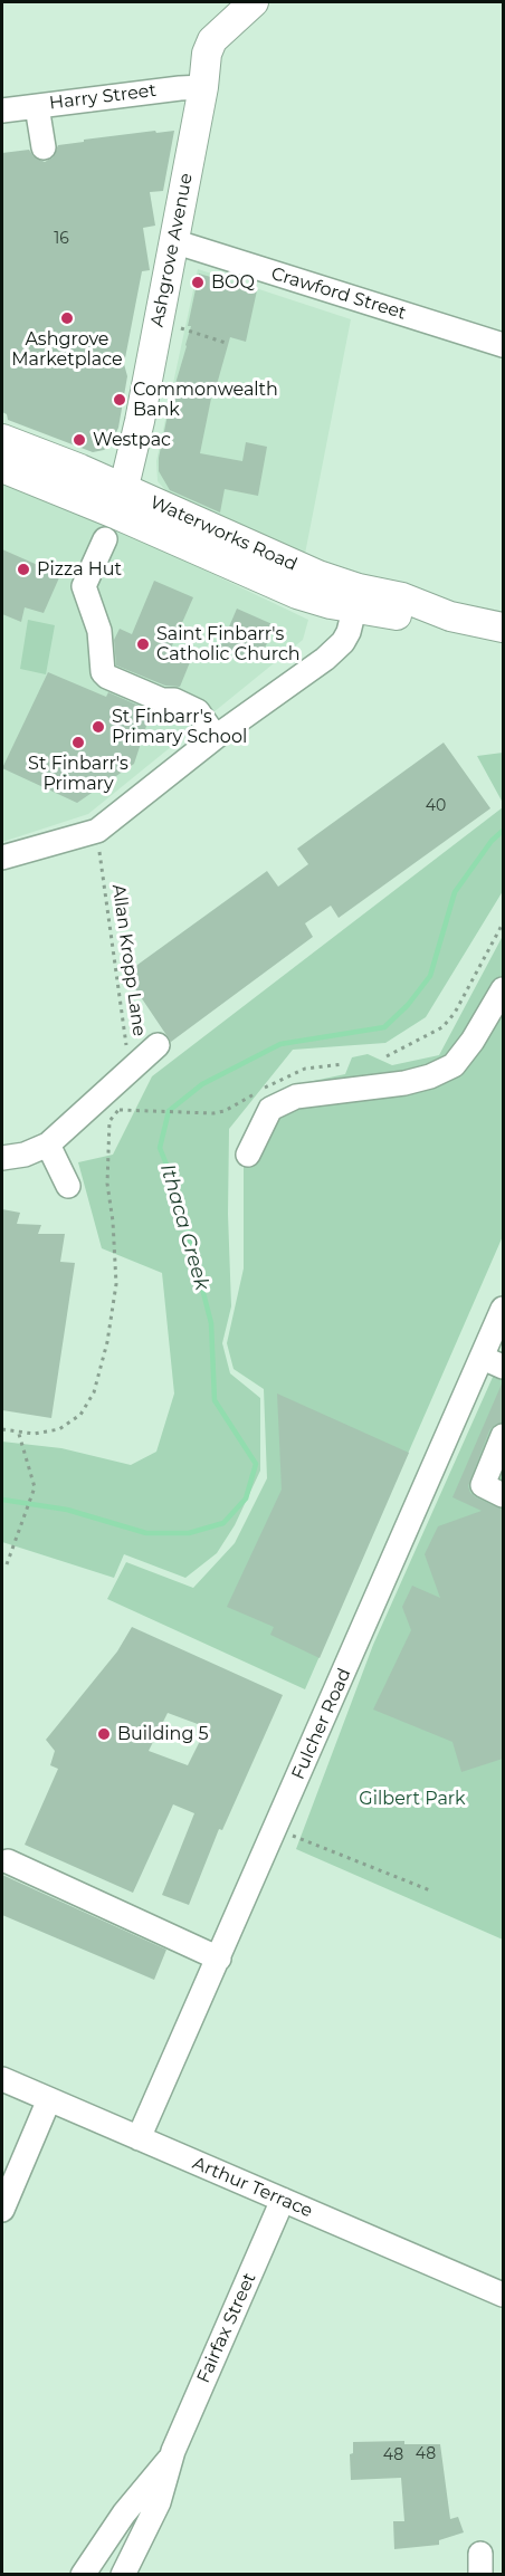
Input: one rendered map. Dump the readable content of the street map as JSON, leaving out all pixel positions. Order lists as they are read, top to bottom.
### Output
{
  "streets": {
    "main road": ["Ashgrove Avenue", "Waterworks Road"],
    "street": [
      "Harry Street",
      "Crawford Street",
      "Fulcher Road",
      "Arthur Terrace",
      "Fairfax Street"
    ],
    "path": ["Allan Kropp Lane"]
  },
  "crossings": [
    ["Harry Street", "Ashgrove Avenue"],
    ["Ashgrove Avenue", "Crawford Street"],
    ["Ashgrove Avenue", "Waterworks Road"],
    ["Fulcher Road", "Arthur Terrace"],
    ["Arthur Terrace", "Fairfax Street"]
  ],
  "water": ["Ithaca Creek"],
  "parks": ["Gilbert Park"],
  "places": [
    "BOQ",
    "Ashgrove Marketplace",
    "Commonwealth Bank",
    "Westpac",
    "Pizza Hut",
    "Saint Finbarr's Catholic Church",
    "St Finbarr's Primary School",
    "St Finbarr's Primary",
    "Building 5"
  ],
  "house_numbers": [
    "16",
    "40",
    "48",
    "48"
  ]
}
